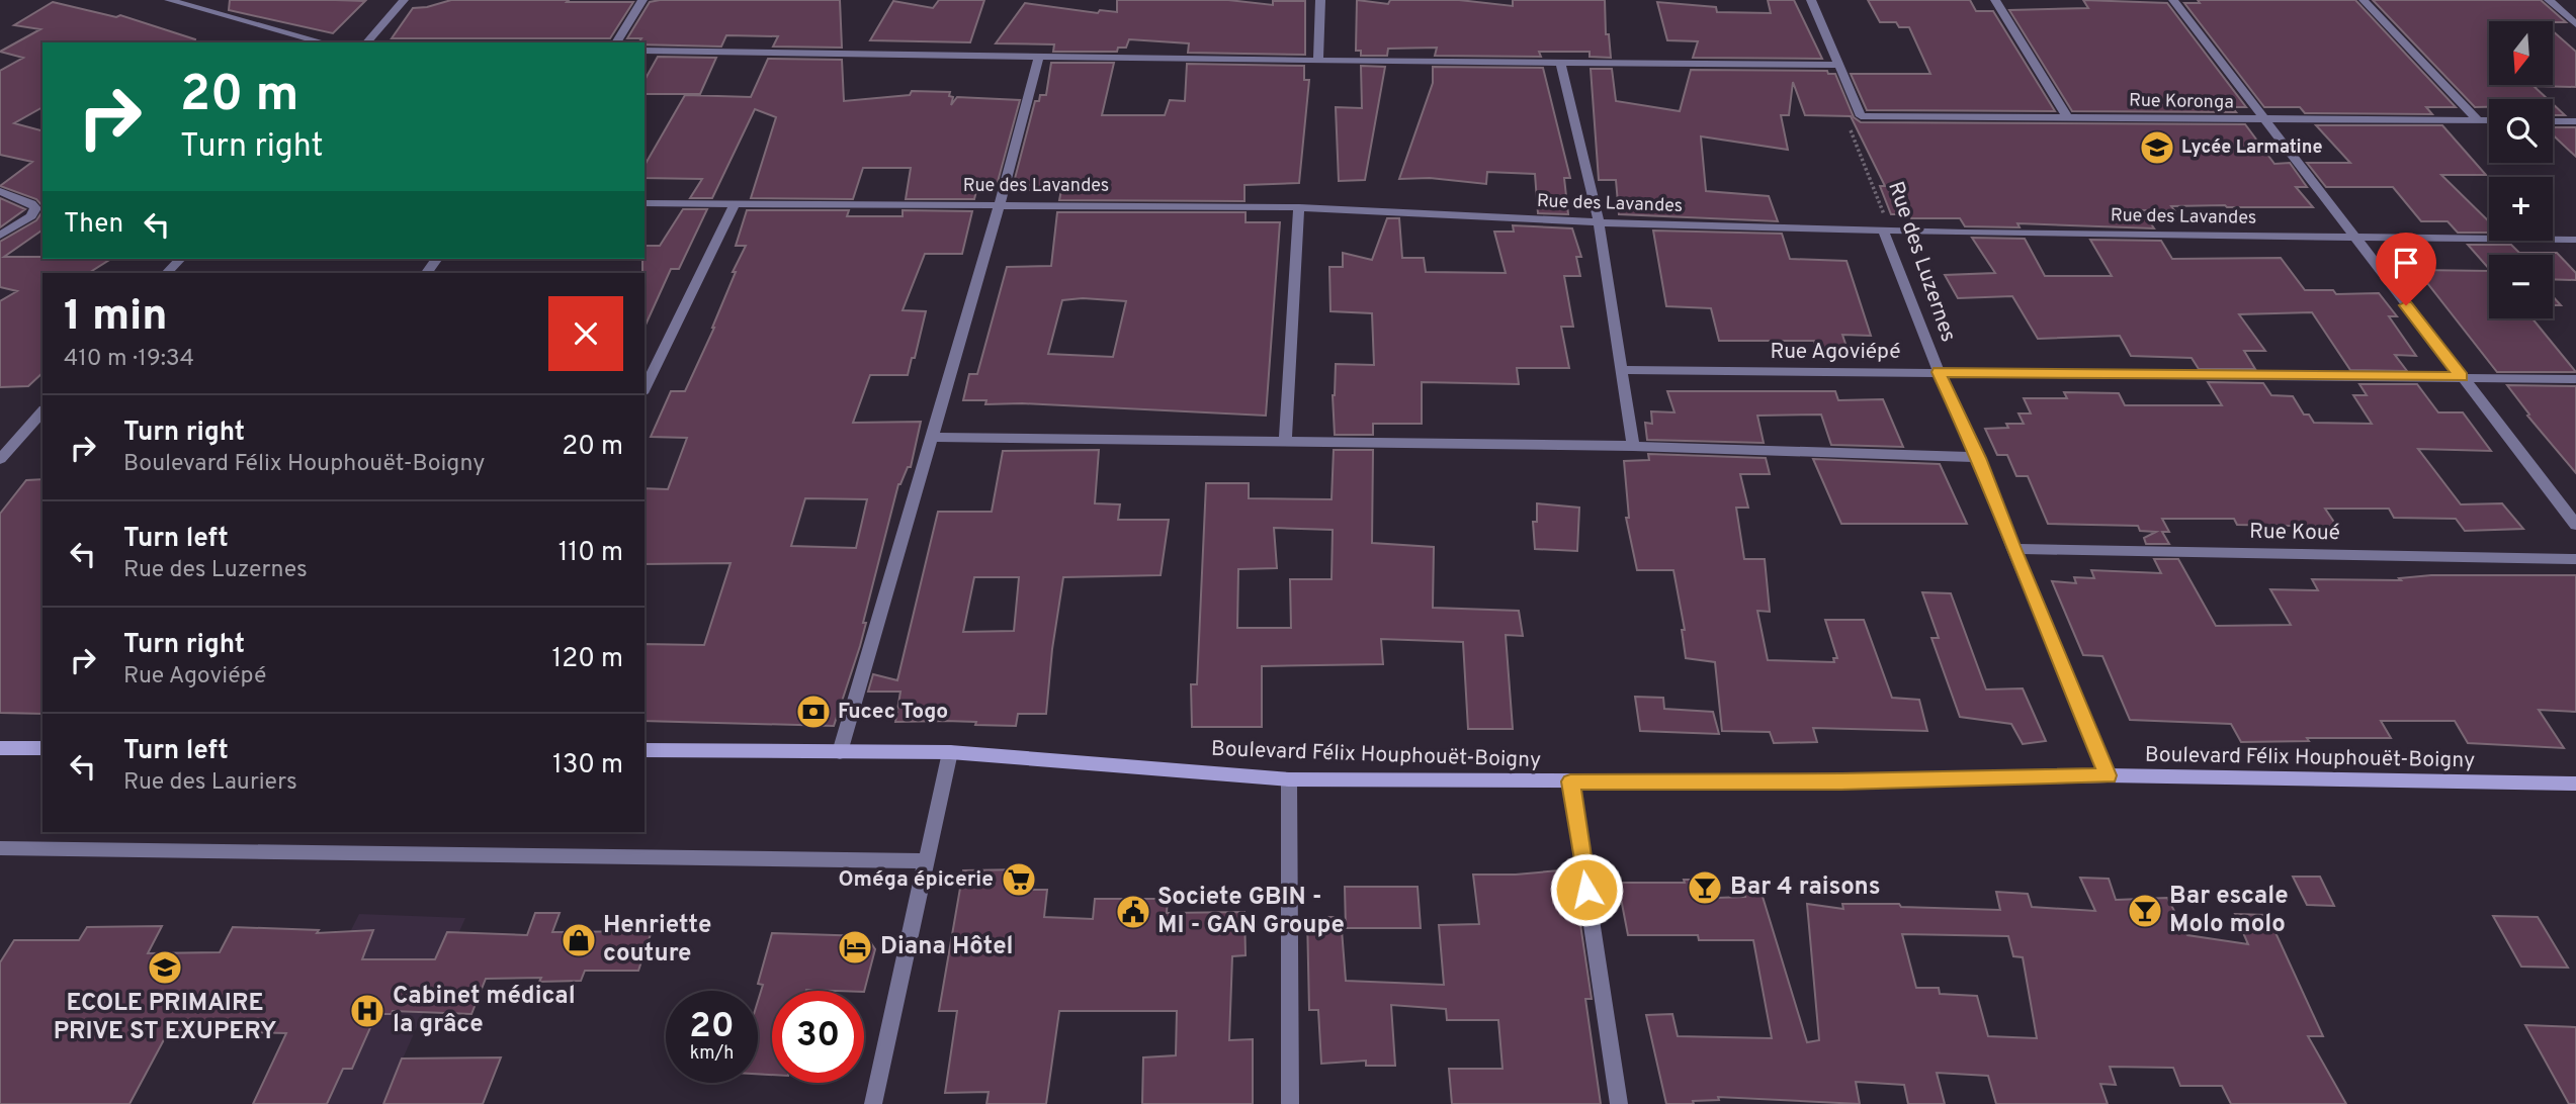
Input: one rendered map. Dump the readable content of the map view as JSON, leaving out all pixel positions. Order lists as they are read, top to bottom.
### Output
{
  "streets": {
    "street": [
      "Rue Koronga",
      "Rue des Lavandes",
      "Rue des Luzernes",
      "Rue Agoviépé",
      "Rue Koué",
      "Boulevard Félix Houphouët-Boigny"
    ]
  },
  "crossings": [
    ["Rue Koronga", "Rue des Luzernes"],
    ["Rue des Lavandes", "Rue des Luzernes"],
    ["Rue des Luzernes", "Rue Agoviépé"],
    ["Rue des Luzernes", "Rue Koué"],
    ["Rue des Luzernes", "Boulevard Félix Houphouët-Boigny"]
  ],
  "places": {
    "school or university": ["Lycée Larmatine", "ECOLE PRIMAIRE PRIVE ST EXUPERY"],
    "bank": ["Fucec Togo"],
    "supermarket": ["Oméga épicerie"],
    "bar": ["Bar 4 raisons", "Bar escale Molo molo"],
    "public building": ["Societe GBIN - MI - GAN Groupe"],
    "shop": ["Henriette couture"],
    "hotel": ["Diana Hôtel"],
    "hospital": ["Cabinet médical la grâce"]
  },
  "north": "bottom",
  "page": {
    "map_buttons": ["+", "−"],
    "turn": ["20 m", "Turn right"],
    "then": "Then",
    "heading": ["1 min", "410 m · 19:34"],
    "list": [
      {
        "name": "Turn right",
        "note": "Boulevard Félix Houphouët-Boigny",
        "value": "20 m"
      },
      {
        "name": "Turn left",
        "note": "Rue des Luzernes",
        "value": "110 m"
      },
      {
        "name": "Turn right",
        "note": "Rue Agoviépé",
        "value": "120 m"
      },
      {
        "name": "Turn left",
        "note": "Rue des Lauriers",
        "value": "130 m"
      }
    ],
    "speed": "20 km/h",
    "limit": "30"
  }
}
